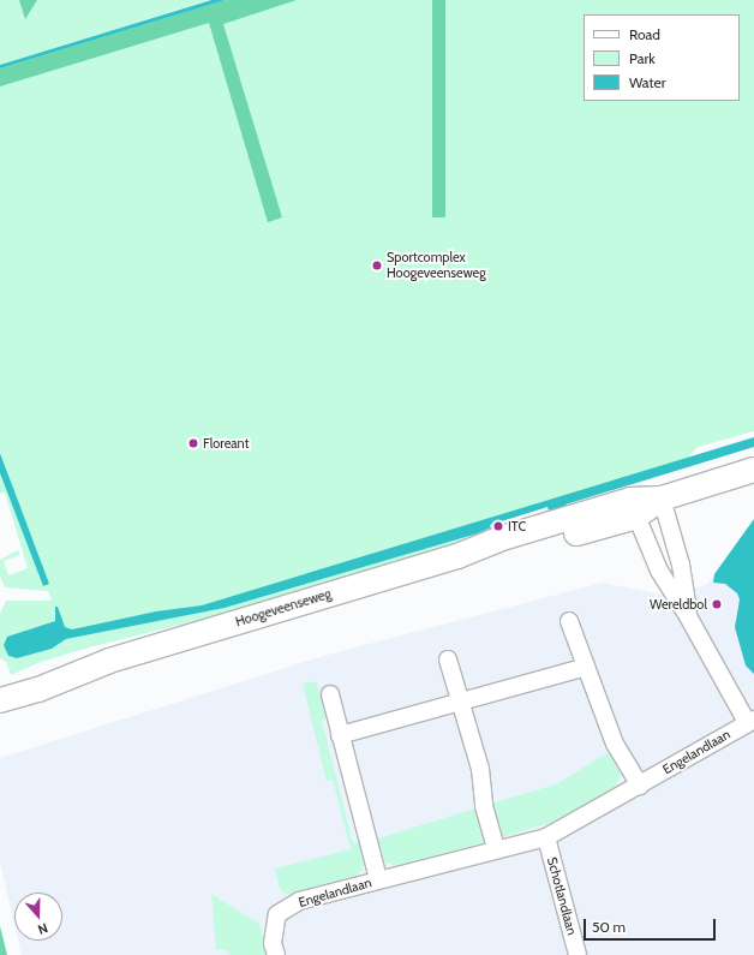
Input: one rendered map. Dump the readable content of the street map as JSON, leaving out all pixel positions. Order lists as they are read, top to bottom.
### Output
{
  "streets": {
    "main road": ["Hoogeveenseweg"],
    "street": ["Engelandlaan", "Schotlandlaan"]
  },
  "crossings": [
    ["Hoogeveenseweg", "Engelandlaan"],
    ["Engelandlaan", "Schotlandlaan"]
  ],
  "places": [
    "Sportcomplex Hoogeveenseweg",
    "Floreant",
    "ITC",
    "Wereldbol"
  ],
  "legend": ["Road", "Park", "Water"],
  "scale_bar": "50 m",
  "north": "bottom"
}
